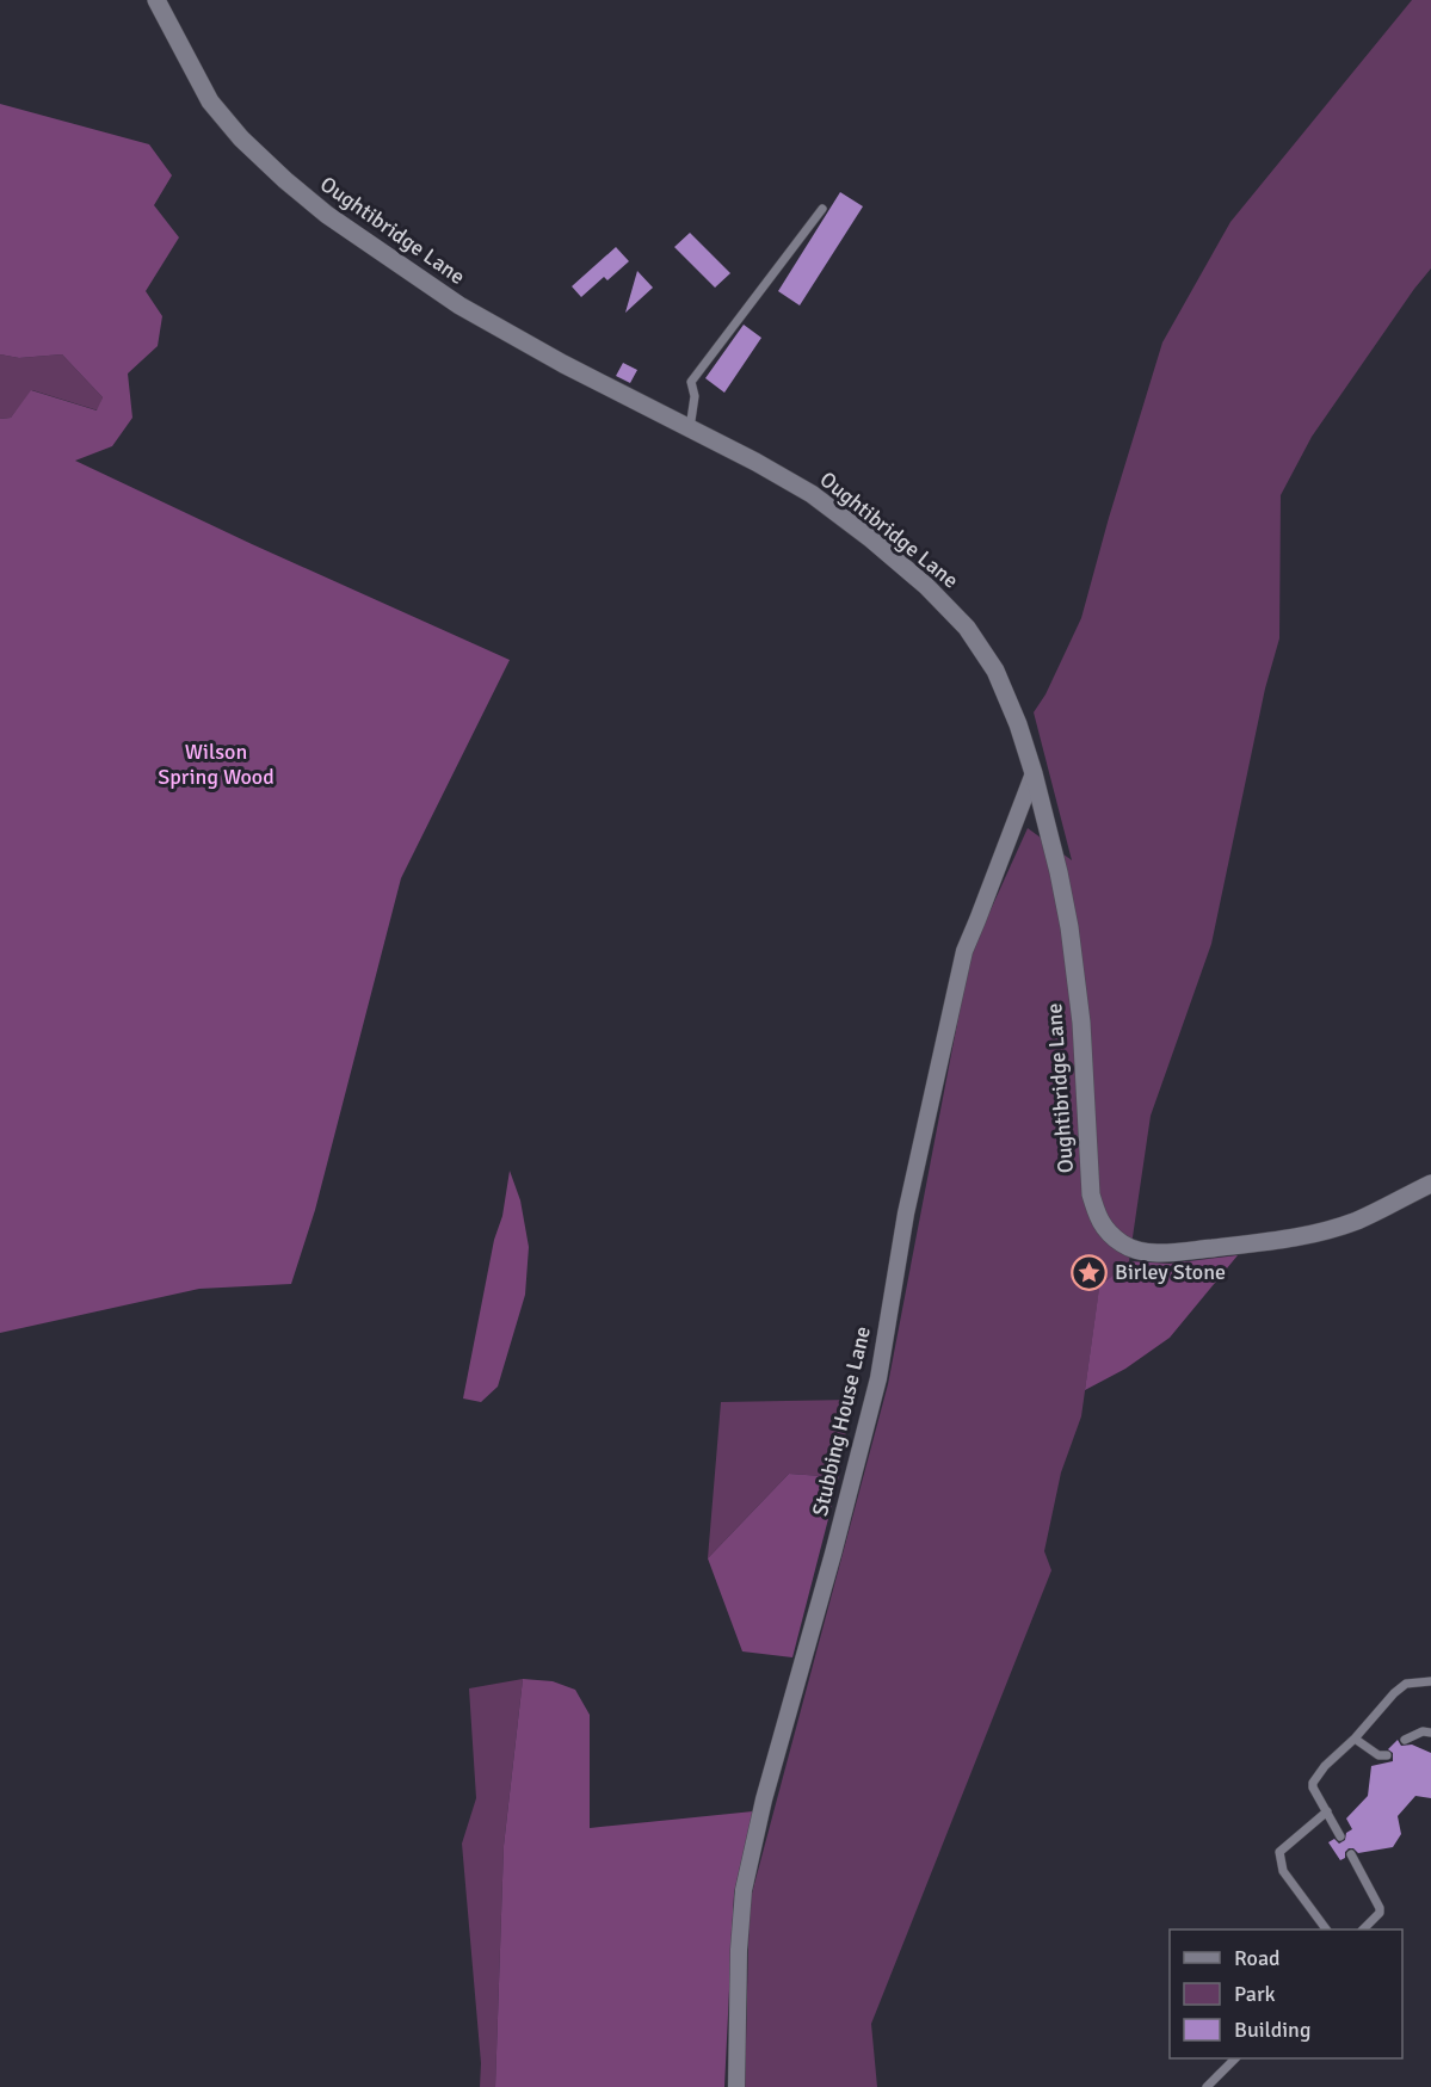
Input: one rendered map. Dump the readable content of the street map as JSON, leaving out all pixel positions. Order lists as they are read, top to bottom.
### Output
{
  "streets": {
    "street": ["Oughtibridge Lane", "Stubbing House Lane"]
  },
  "crossings": [
    ["Oughtibridge Lane", "Stubbing House Lane"]
  ],
  "parks": ["Wilson Spring Wood"],
  "places": {
    "place": ["Birley Stone"]
  },
  "legend": ["Road", "Park", "Building"]
}
